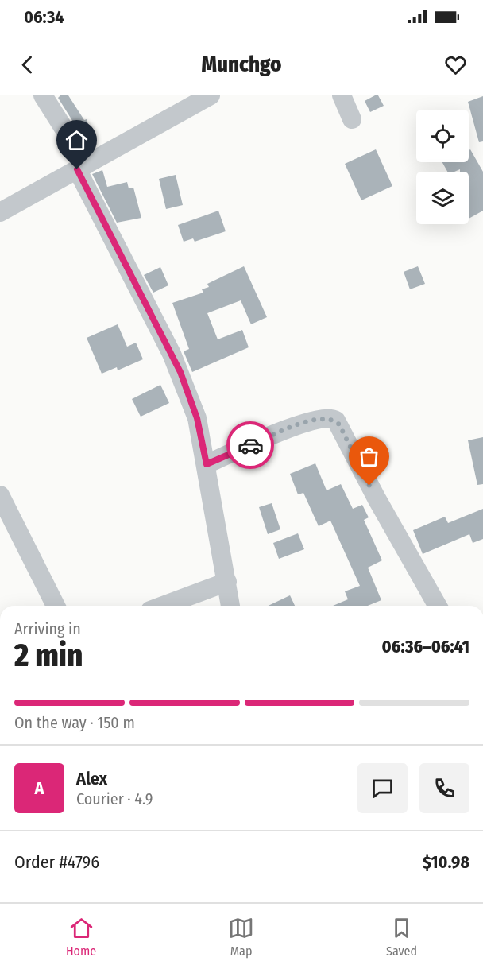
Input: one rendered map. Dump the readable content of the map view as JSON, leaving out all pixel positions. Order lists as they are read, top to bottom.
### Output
{
  "page": {
    "status": "06:34",
    "header": "Munchgo",
    "heading": ["2 min", "Arriving in", "06:36–06:41"],
    "panel": [
      "Alex",
      "Courier · 4.9",
      "Order #4796",
      "$10.98"
    ],
    "bar": "On the way · 150 m",
    "round": "A",
    "tabs": ["Home", "Map", "Saved"]
  }
}
